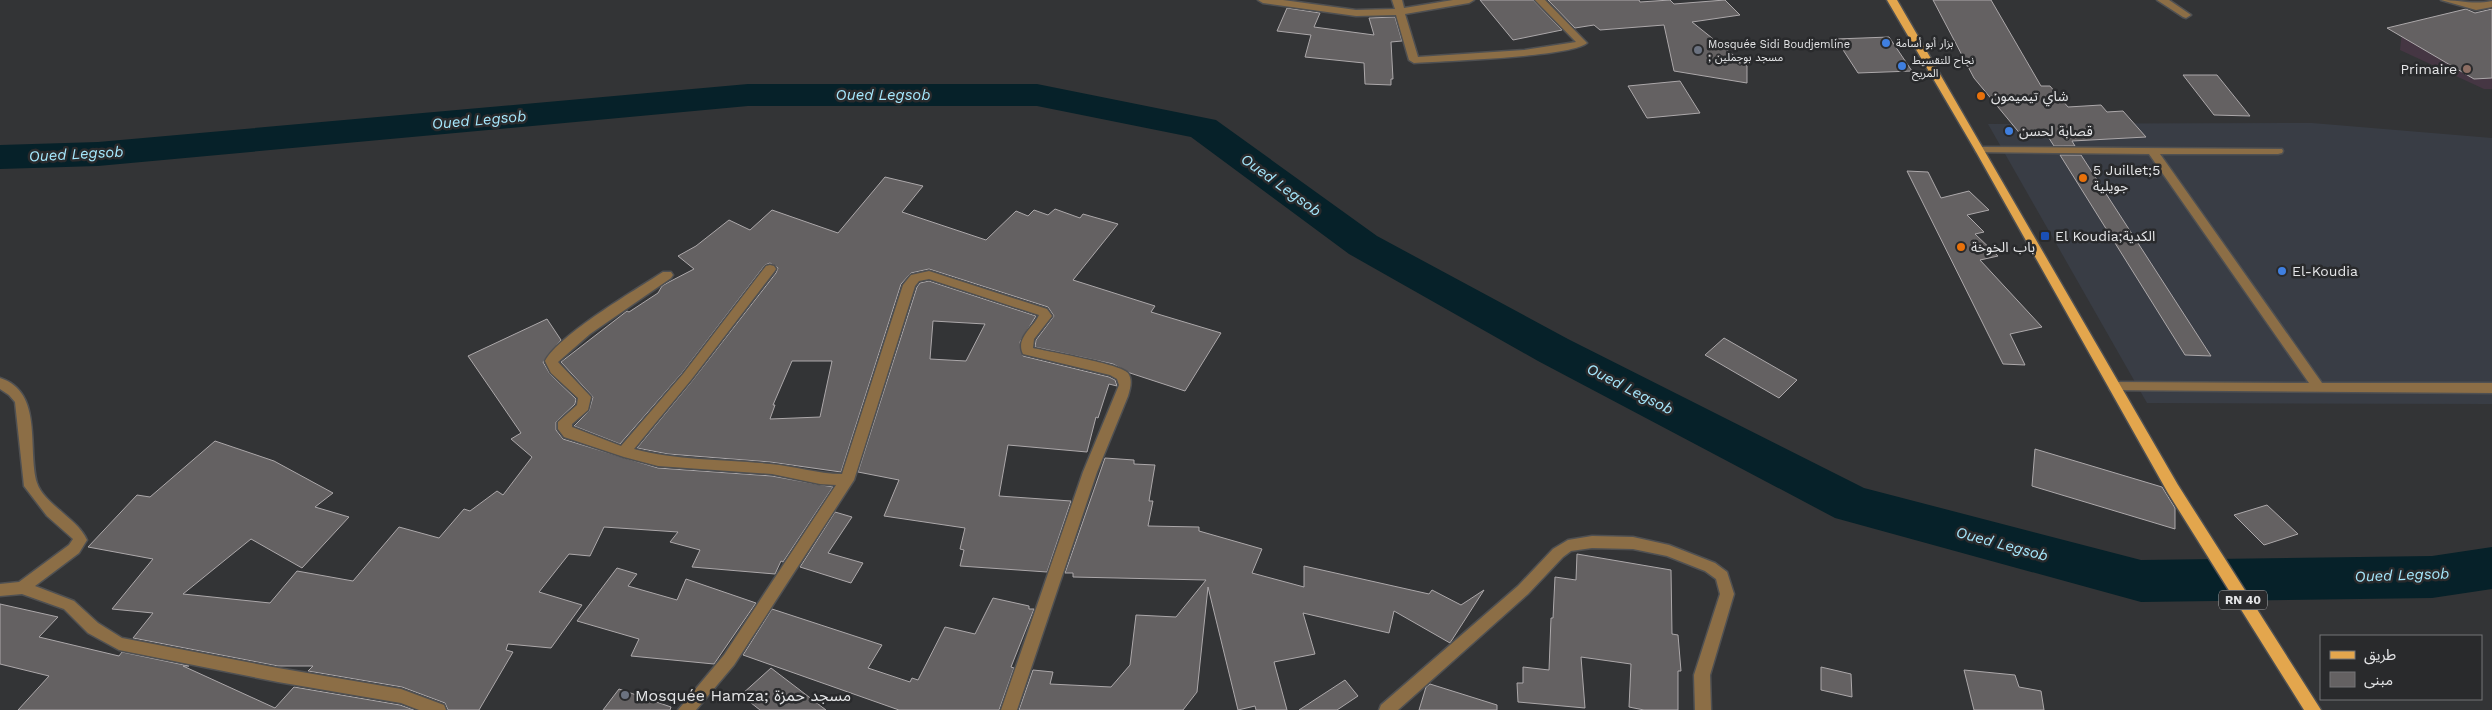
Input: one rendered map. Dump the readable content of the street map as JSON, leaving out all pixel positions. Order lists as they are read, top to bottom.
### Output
{
  "streets": {
    "main road": ["RN 40"]
  },
  "water": ["Oued Legsob"],
  "places": {
    "other": [
      "بزار أبو أسامة",
      "Mosquée Sidi Boudjemline ; مسجد بوجملين",
      "نجاح للتقسيط المريح",
      "Primaire",
      "شاي تيميمون",
      "قصابة لحسن",
      "5 Juillet;5 جويلية",
      "باب الخوخة",
      "El-Koudia",
      "Mosquée Hamza; مسجد حمزة"
    ],
    "transit": ["El Koudia;الكدية"]
  },
  "legend": ["طريق", "مبنى"]
}
